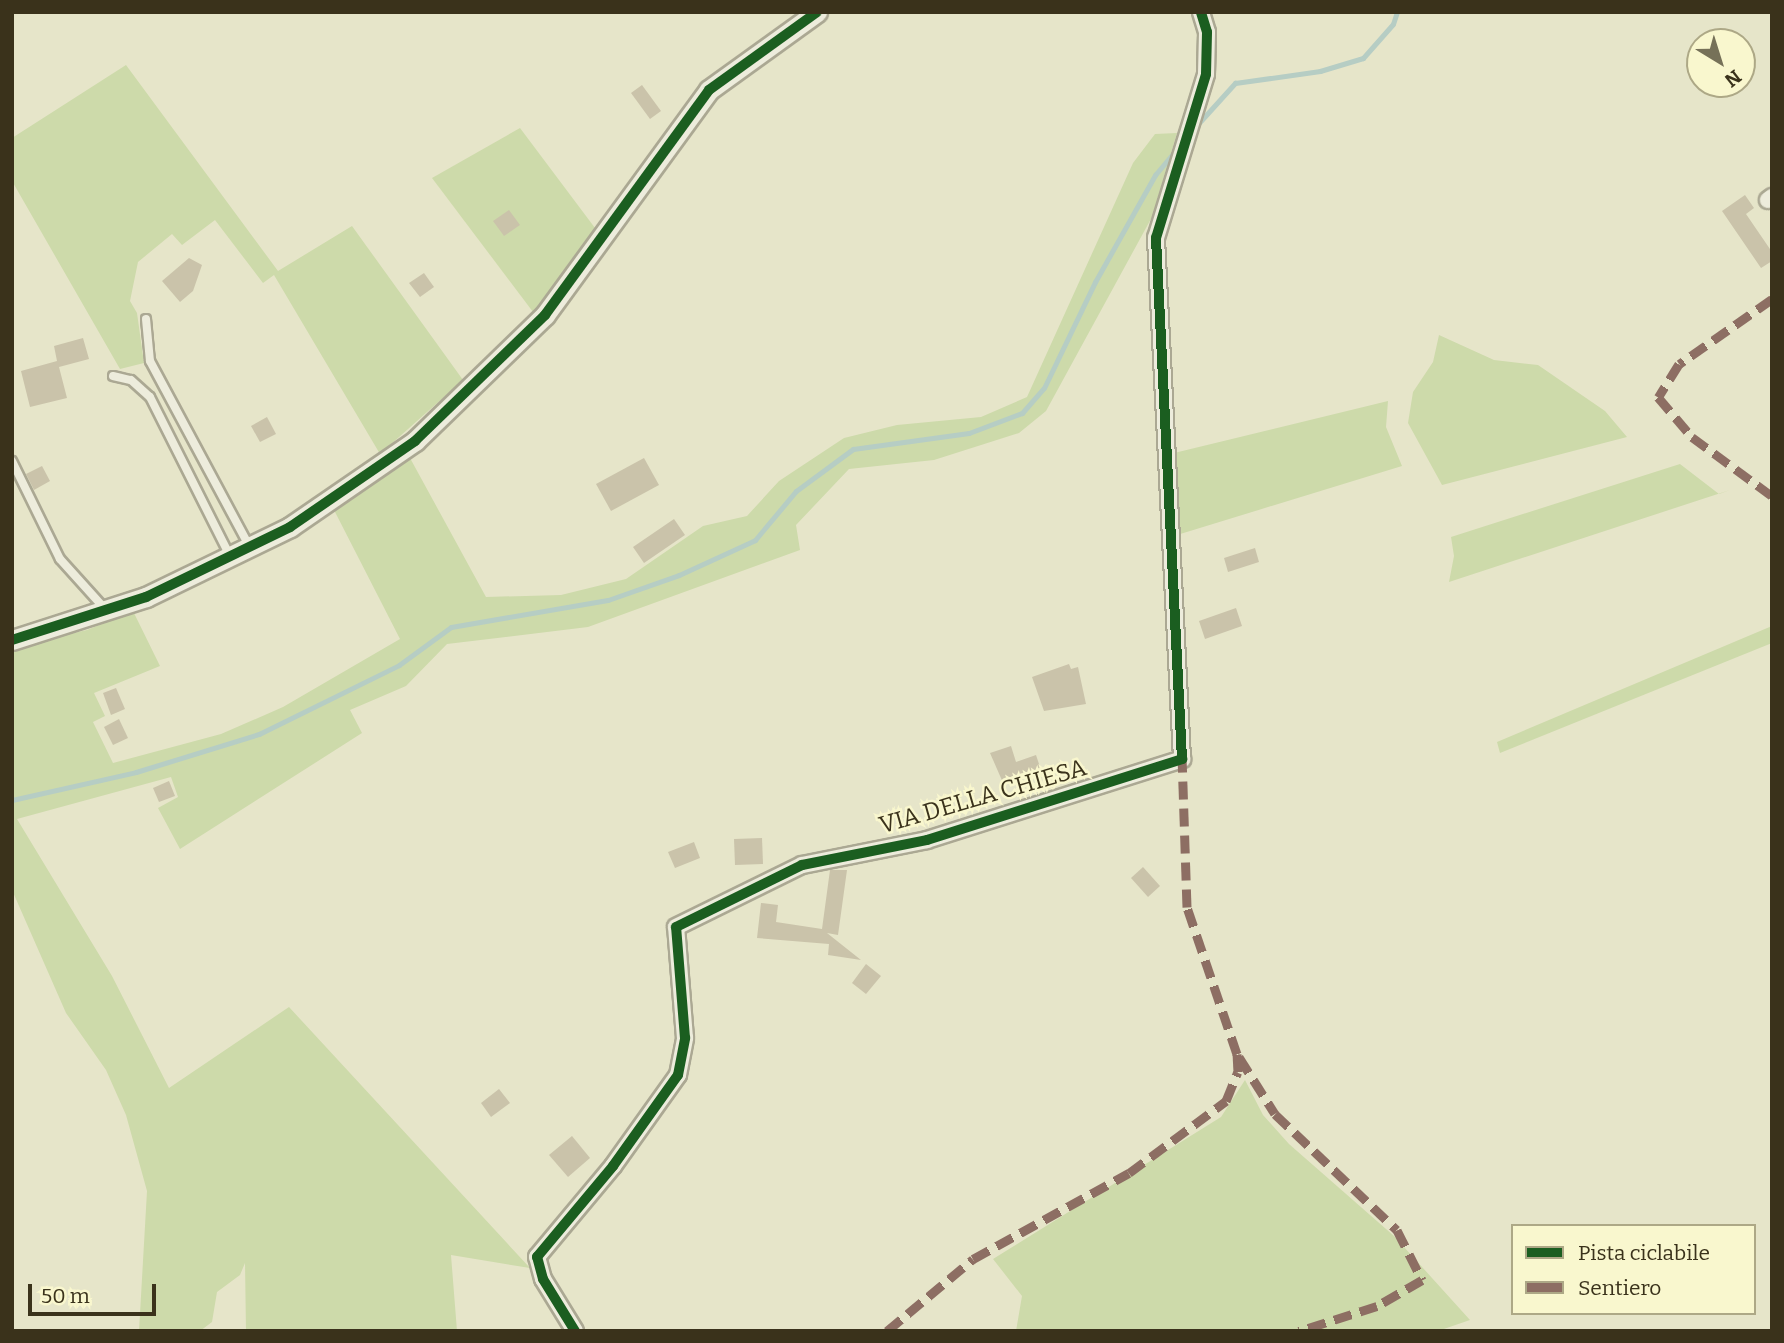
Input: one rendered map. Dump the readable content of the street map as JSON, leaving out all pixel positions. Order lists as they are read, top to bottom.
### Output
{
  "streets": {
    "street": ["VIA DELLA CHIESA"]
  },
  "legend": ["Pista ciclabile", "Sentiero"],
  "scale_bar": "50 m",
  "north": "bottom right"
}
